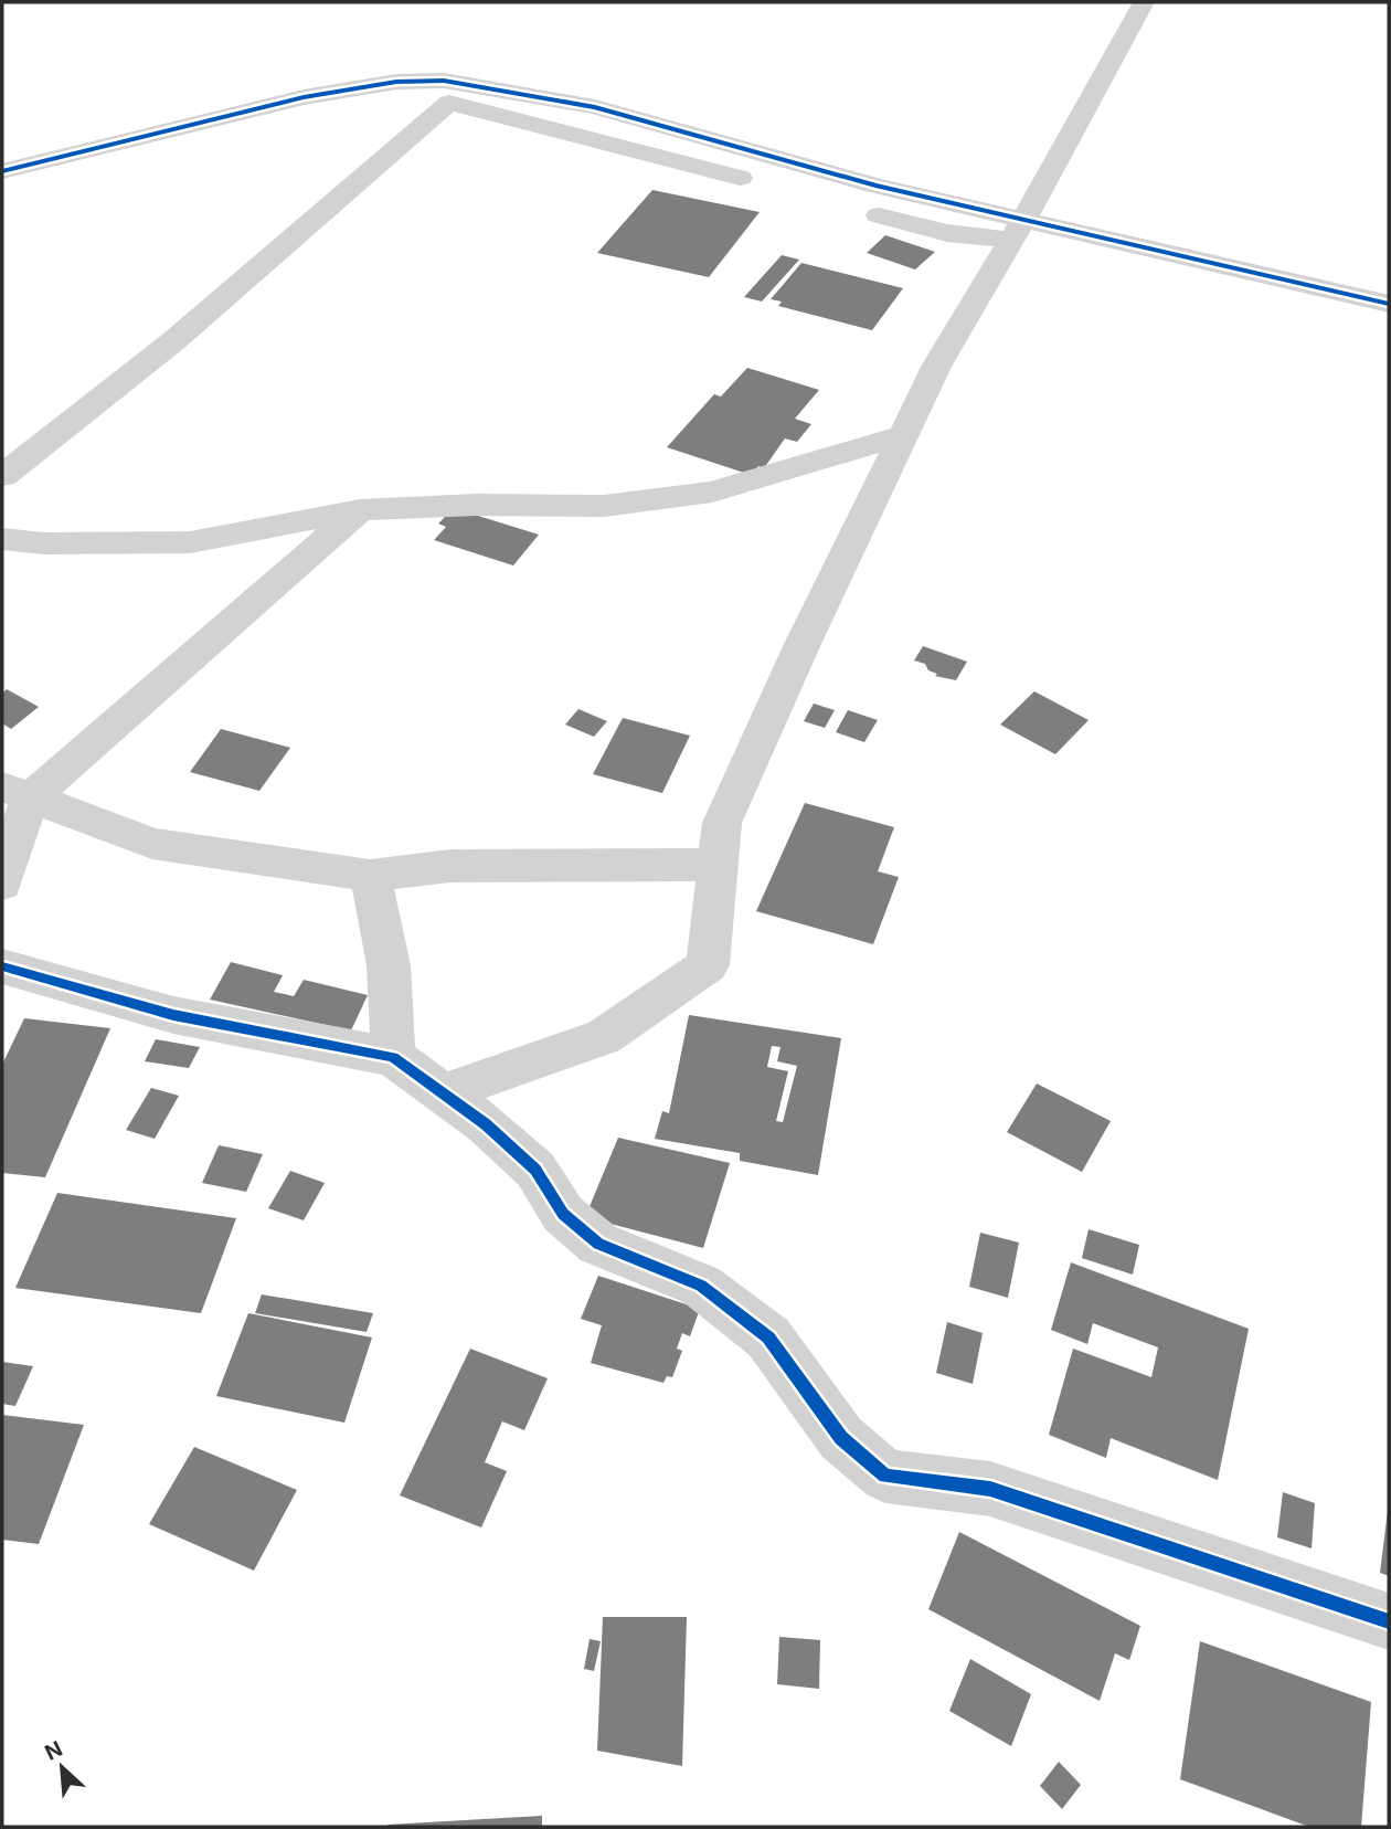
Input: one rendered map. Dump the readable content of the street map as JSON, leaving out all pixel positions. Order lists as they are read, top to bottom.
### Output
{
  "north": "top left"
}
